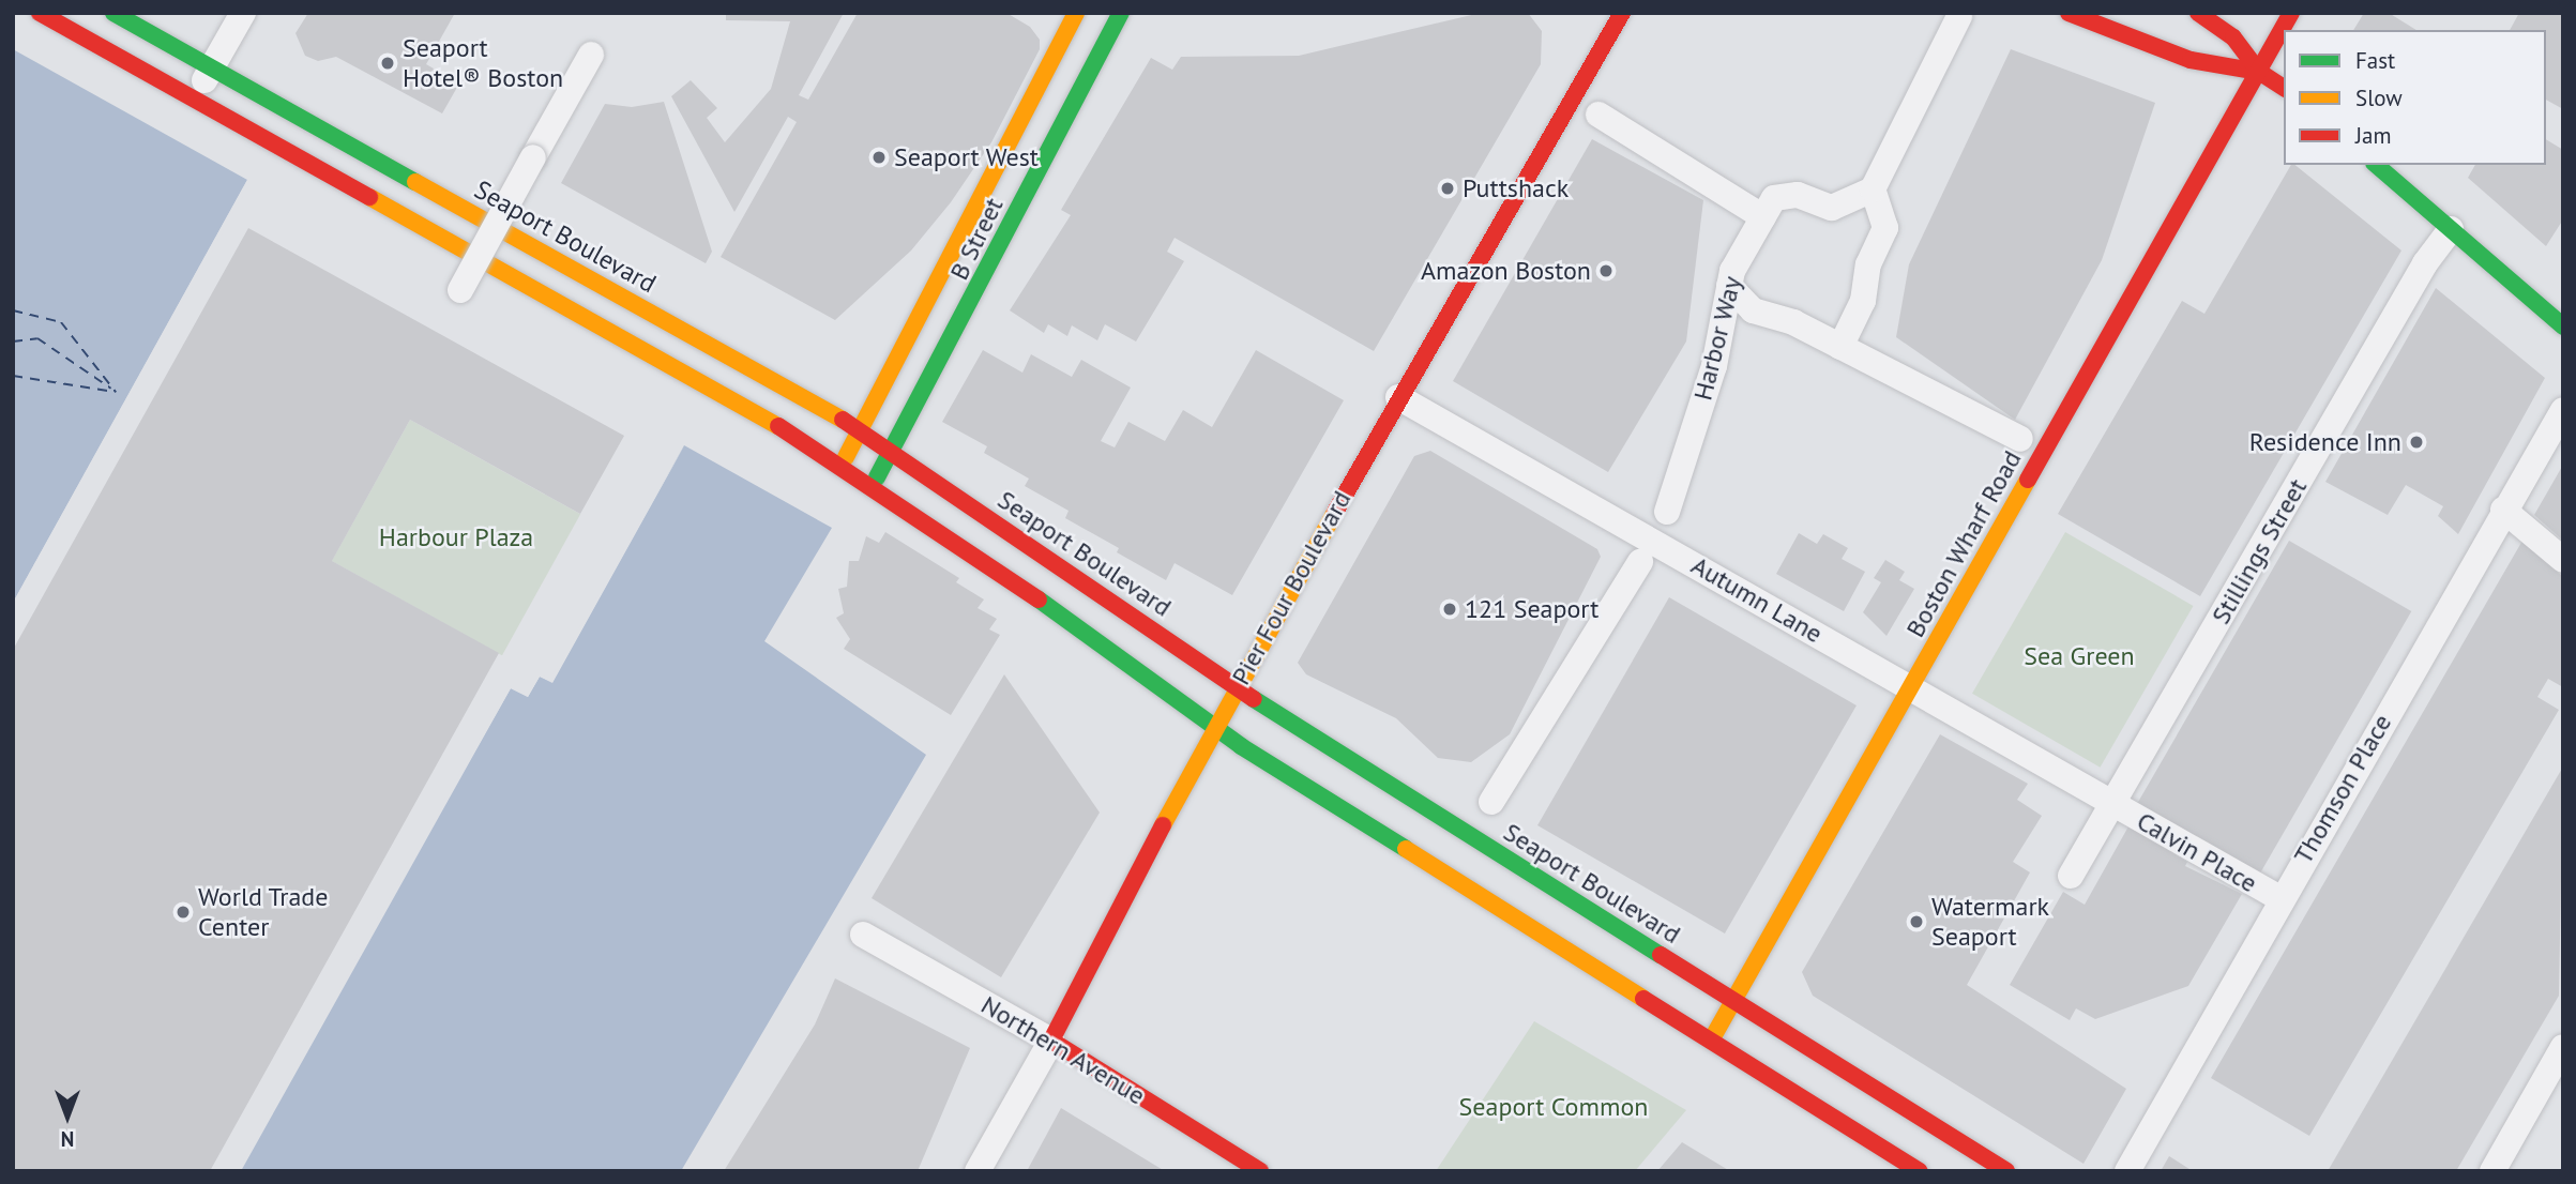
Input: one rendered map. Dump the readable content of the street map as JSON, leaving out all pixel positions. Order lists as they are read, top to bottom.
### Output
{
  "streets": {
    "main road": [
      "Seaport Boulevard",
      "B Street",
      "Boston Wharf Road",
      "Pier Four Boulevard",
      "Northern Avenue"
    ],
    "street": [
      "Harbor Way",
      "Stillings Street",
      "Autumn Lane",
      "Thomson Place",
      "Calvin Place"
    ]
  },
  "crossings": [
    ["Seaport Boulevard", "B Street"],
    ["Seaport Boulevard", "Boston Wharf Road"],
    ["Seaport Boulevard", "Pier Four Boulevard"],
    ["Boston Wharf Road", "Autumn Lane"],
    ["Stillings Street", "Autumn Lane"],
    ["Stillings Street", "Calvin Place"],
    ["Pier Four Boulevard", "Autumn Lane"],
    ["Pier Four Boulevard", "Northern Avenue"],
    ["Autumn Lane", "Calvin Place"],
    ["Thomson Place", "Calvin Place"]
  ],
  "parks": ["Harbour Plaza", "Sea Green", "Seaport Common"],
  "places": [
    "Seaport Hotel® Boston",
    "Seaport West",
    "Puttshack",
    "Amazon Boston",
    "Residence Inn",
    "121 Seaport",
    "World Trade Center",
    "Watermark Seaport"
  ],
  "legend": ["Fast", "Slow", "Jam"],
  "north": "bottom"
}
